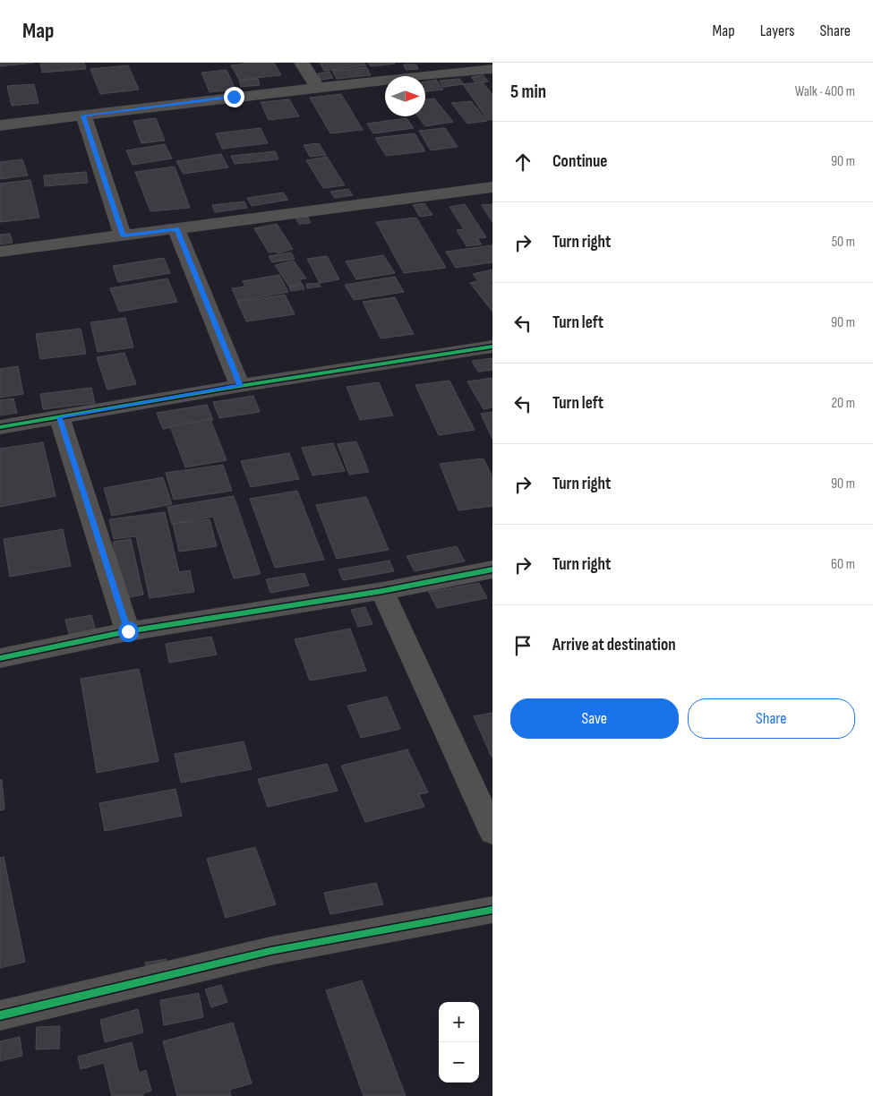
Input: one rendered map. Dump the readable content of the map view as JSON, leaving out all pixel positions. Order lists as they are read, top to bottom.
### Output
{
  "north": "right",
  "page": {
    "header": "Map",
    "nav": ["Map", "Layers", "Share"],
    "heading": ["5 min", "Walk · 400 m"],
    "list": [
      ["Continue", "90 m"],
      ["Turn right", "50 m"],
      ["Turn left", "90 m"],
      ["Turn left", "20 m"],
      ["Turn right", "90 m"],
      ["Turn right", "60 m"],
      "Arrive at destination"
    ],
    "buttons": ["Save", "Share"],
    "map_buttons": ["+", "−"]
  }
}
